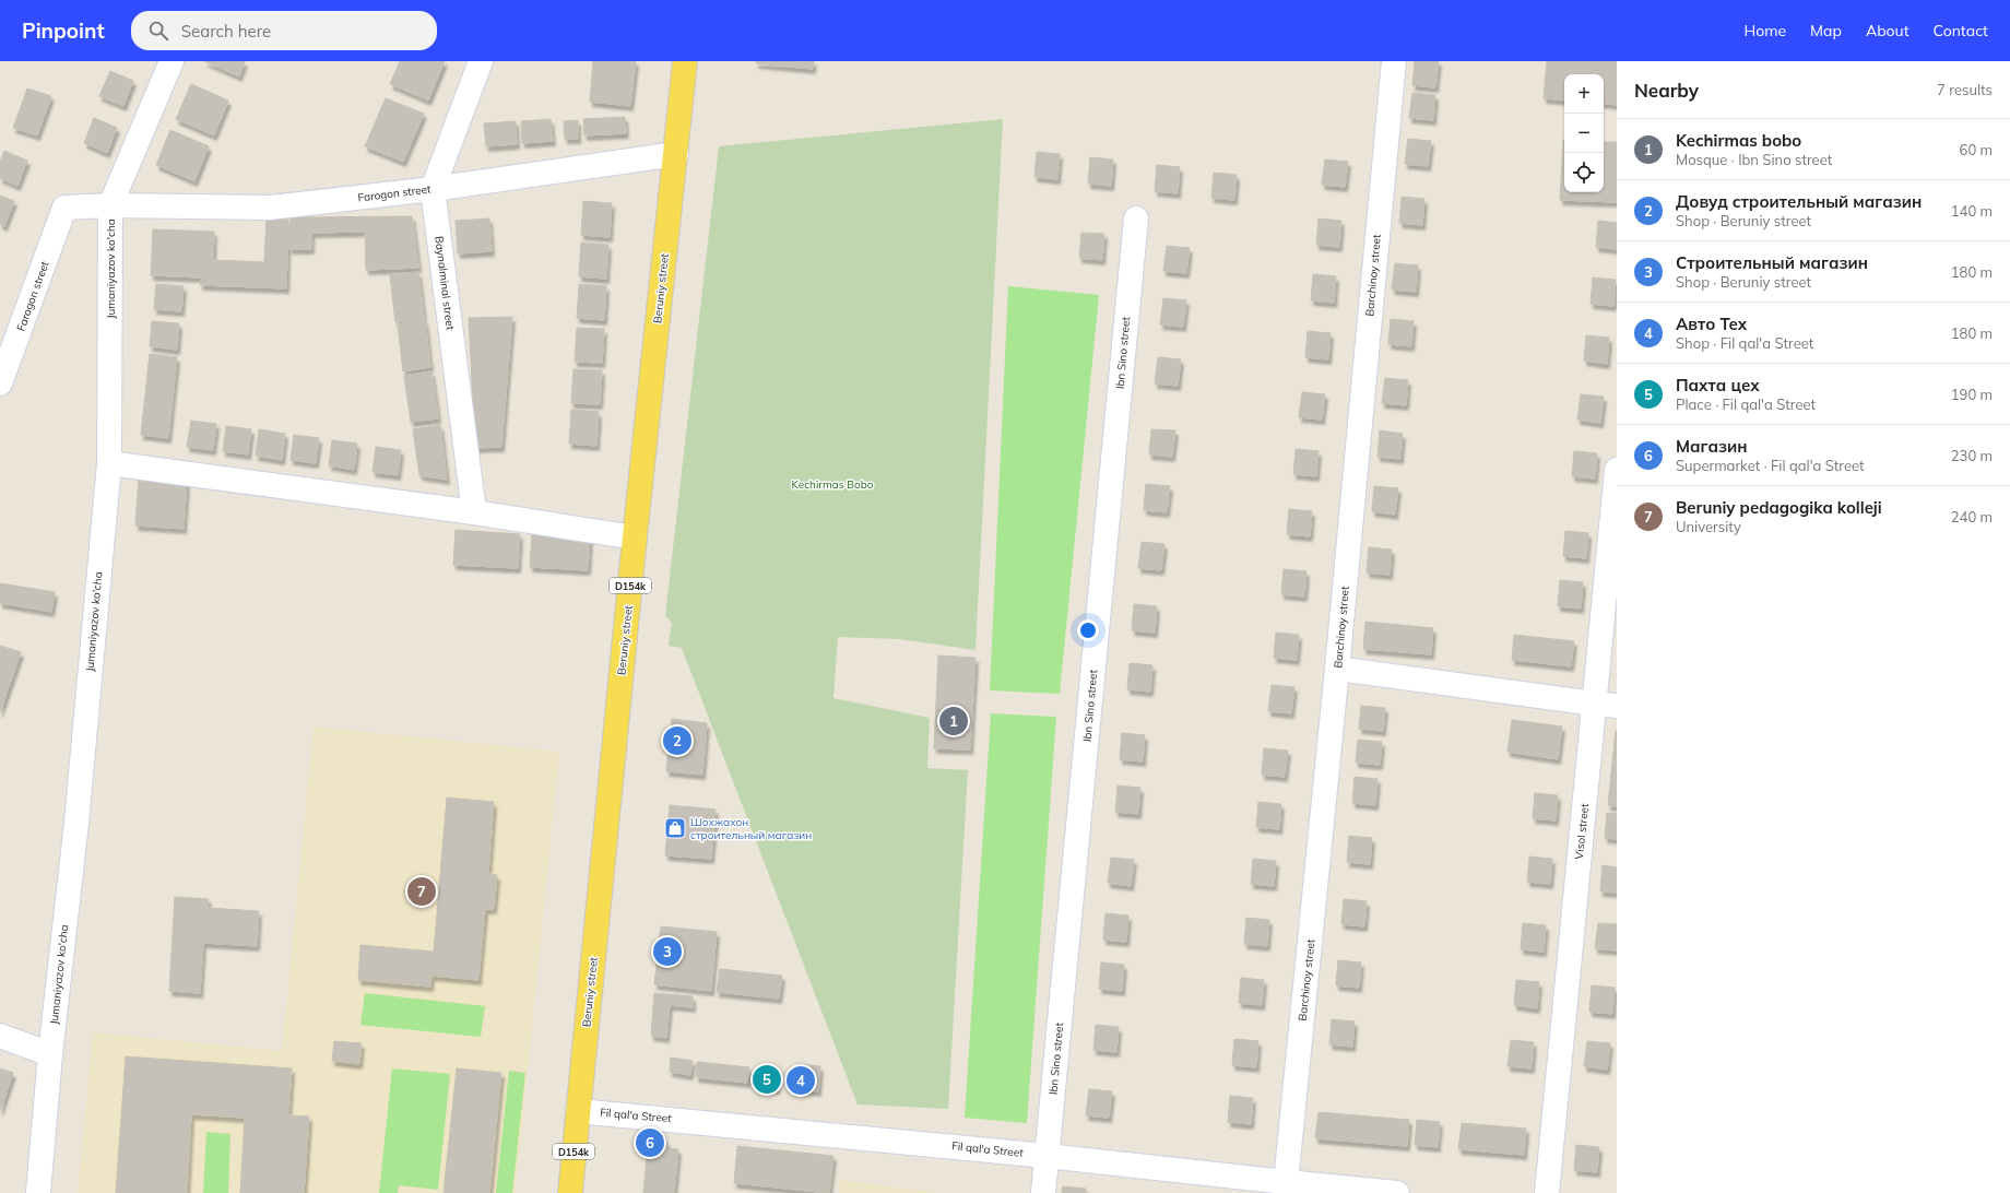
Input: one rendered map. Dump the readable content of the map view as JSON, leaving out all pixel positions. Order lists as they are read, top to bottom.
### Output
{
  "streets": {
    "main road": ["Beruniy street", "D154k"],
    "street": [
      "Farogon street",
      "Jumaniyazov ko'cha",
      "Barchinoy street",
      "Baynalminal street",
      "Ibn Sino street",
      "Visol street",
      "Fil qal'a Street"
    ]
  },
  "crossings": [
    ["Farogon street", "Jumaniyazov ko'cha"],
    ["Farogon street", "Baynalminal street"],
    ["Farogon street", "Beruniy street"],
    ["Barchinoy street", "Fil qal'a Street"],
    ["Beruniy street", "Fil qal'a Street"],
    ["Ibn Sino street", "Fil qal'a Street"]
  ],
  "parks": ["Kechirmas Bobo"],
  "places": {
    "shop": ["Шохжахон строительный магазин"]
  },
  "page": {
    "header": "Pinpoint",
    "search": "Search here",
    "nav": [
      "Home",
      "Map",
      "About",
      "Contact"
    ],
    "heading": ["Nearby", "7 results"],
    "map_buttons": ["+", "−"],
    "list": [
      {
        "mark": "1",
        "name": "Kechirmas bobo",
        "note": "Mosque · Ibn Sino street",
        "value": "60 m"
      },
      {
        "mark": "2",
        "name": "Довуд строительный магазин",
        "note": "Shop · Beruniy street",
        "value": "140 m"
      },
      {
        "mark": "3",
        "name": "Строительный магазин",
        "note": "Shop · Beruniy street",
        "value": "180 m"
      },
      {
        "mark": "4",
        "name": "Авто Тех",
        "note": "Shop · Fil qal'a Street",
        "value": "180 m"
      },
      {
        "mark": "5",
        "name": "Пахта цех",
        "note": "Place · Fil qal'a Street",
        "value": "190 m"
      },
      {
        "mark": "6",
        "name": "Магазин",
        "note": "Supermarket · Fil qal'a Street",
        "value": "230 m"
      },
      {
        "mark": "7",
        "name": "Beruniy pedagogika kolleji",
        "note": "University",
        "value": "240 m"
      }
    ],
    "pins": [
      "1",
      "2",
      "7",
      "3",
      "5",
      "4",
      "6"
    ]
  }
}
